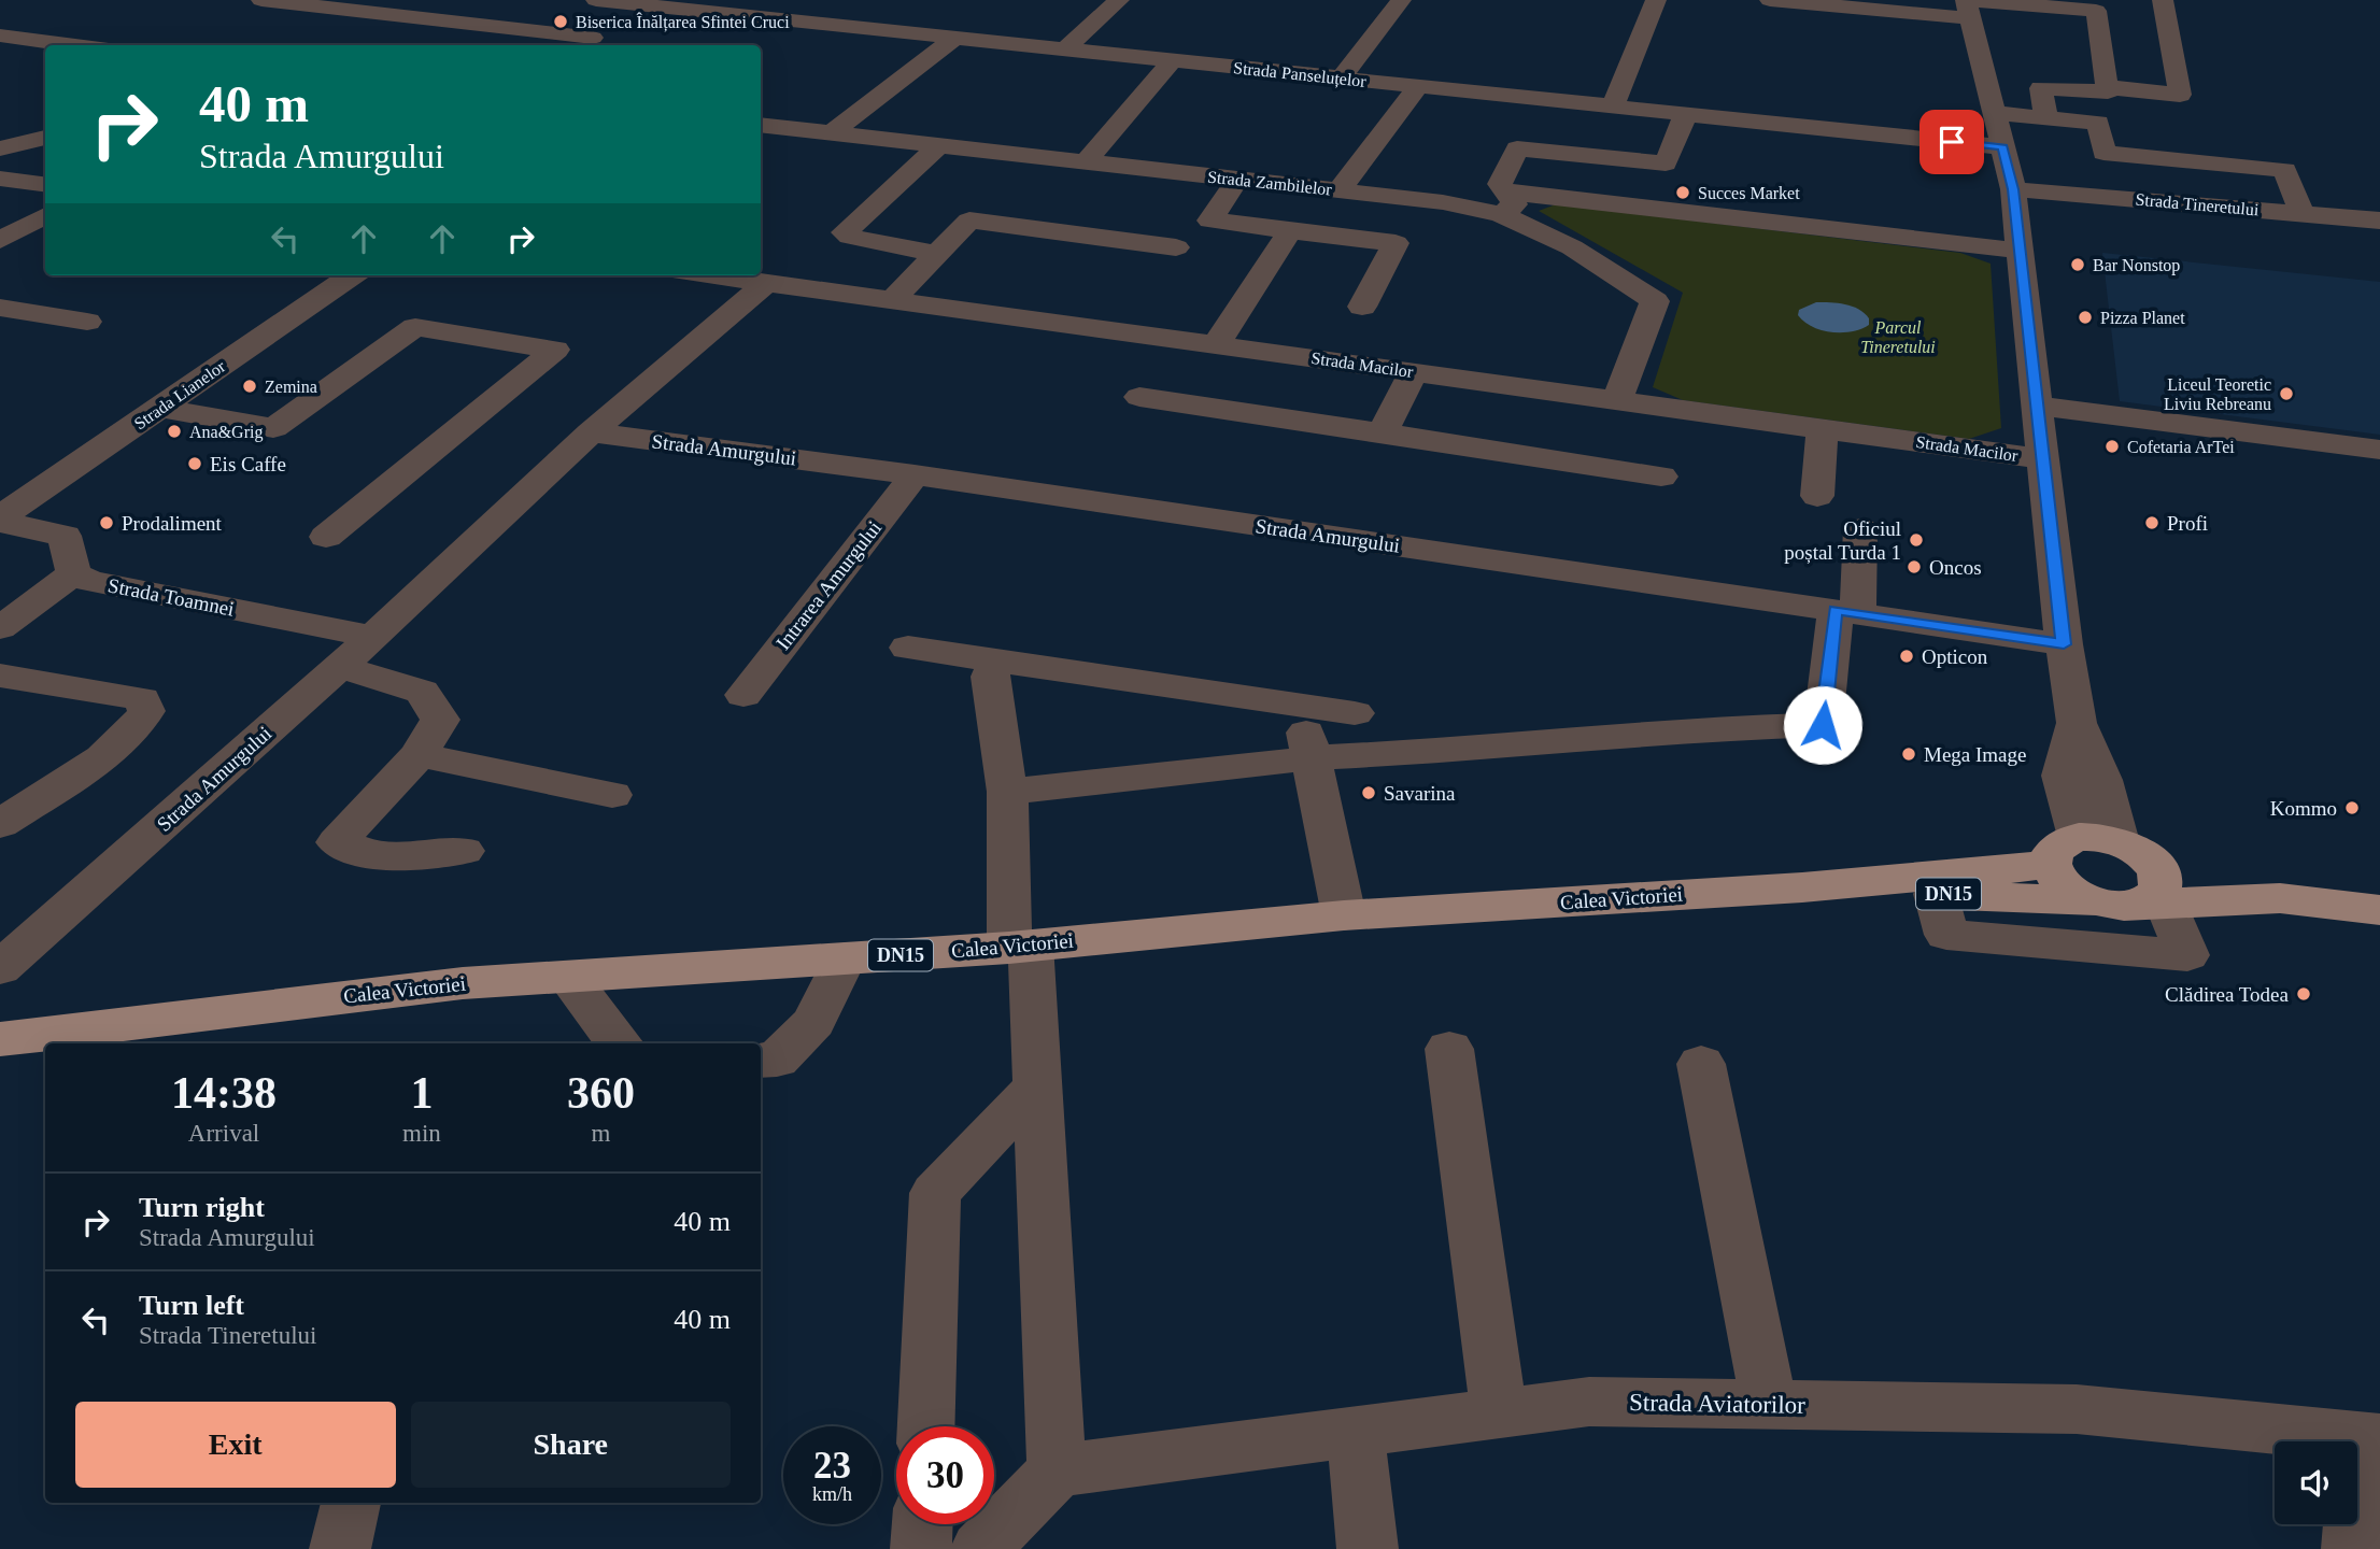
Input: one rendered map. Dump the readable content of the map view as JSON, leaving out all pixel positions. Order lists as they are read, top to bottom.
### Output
{
  "streets": {
    "main road": ["DN15", "Calea Victoriei"],
    "street": [
      "Strada Panseluțelor",
      "Strada Zambilelor",
      "Strada Tineretului",
      "Strada Macilor",
      "Strada Lianelor",
      "Strada Amurgului",
      "Intrarea Amurgului",
      "Strada Toamnei",
      "Strada Aviatorilor"
    ]
  },
  "crossings": [
    ["Strada Zambilelor", "Strada Macilor"],
    ["Strada Macilor", "Strada Amurgului"],
    ["Strada Amurgului", "Intrarea Amurgului"],
    ["Strada Amurgului", "Strada Toamnei"]
  ],
  "parks": ["Parcul Tineretului"],
  "places": [
    "Biserica Înălțarea Sfintei Cruci",
    "Succes Market",
    "Bar Nonstop",
    "Pizza Planet",
    "Zemina",
    "Liceul Teoretic Liviu Rebreanu",
    "Ana&Grig",
    "Cofetaria ArTei",
    "Eis Caffe",
    "Prodaliment",
    "Profi",
    "Oficiul poștal Turda 1",
    "Oncos",
    "Opticon",
    "Mega Image",
    "Savarina",
    "Kommo",
    "Clădirea Todea"
  ],
  "page": {
    "turn": ["40 m", "Strada Amurgului"],
    "eta": [
      "14:38",
      "Arrival",
      "1",
      "min",
      "360",
      "m"
    ],
    "list": [
      {
        "name": "Turn right",
        "note": "Strada Amurgului",
        "value": "40 m"
      },
      {
        "name": "Turn left",
        "note": "Strada Tineretului",
        "value": "40 m"
      }
    ],
    "buttons": ["Exit", "Share"],
    "speed": "23 km/h",
    "limit": "30"
  }
}
